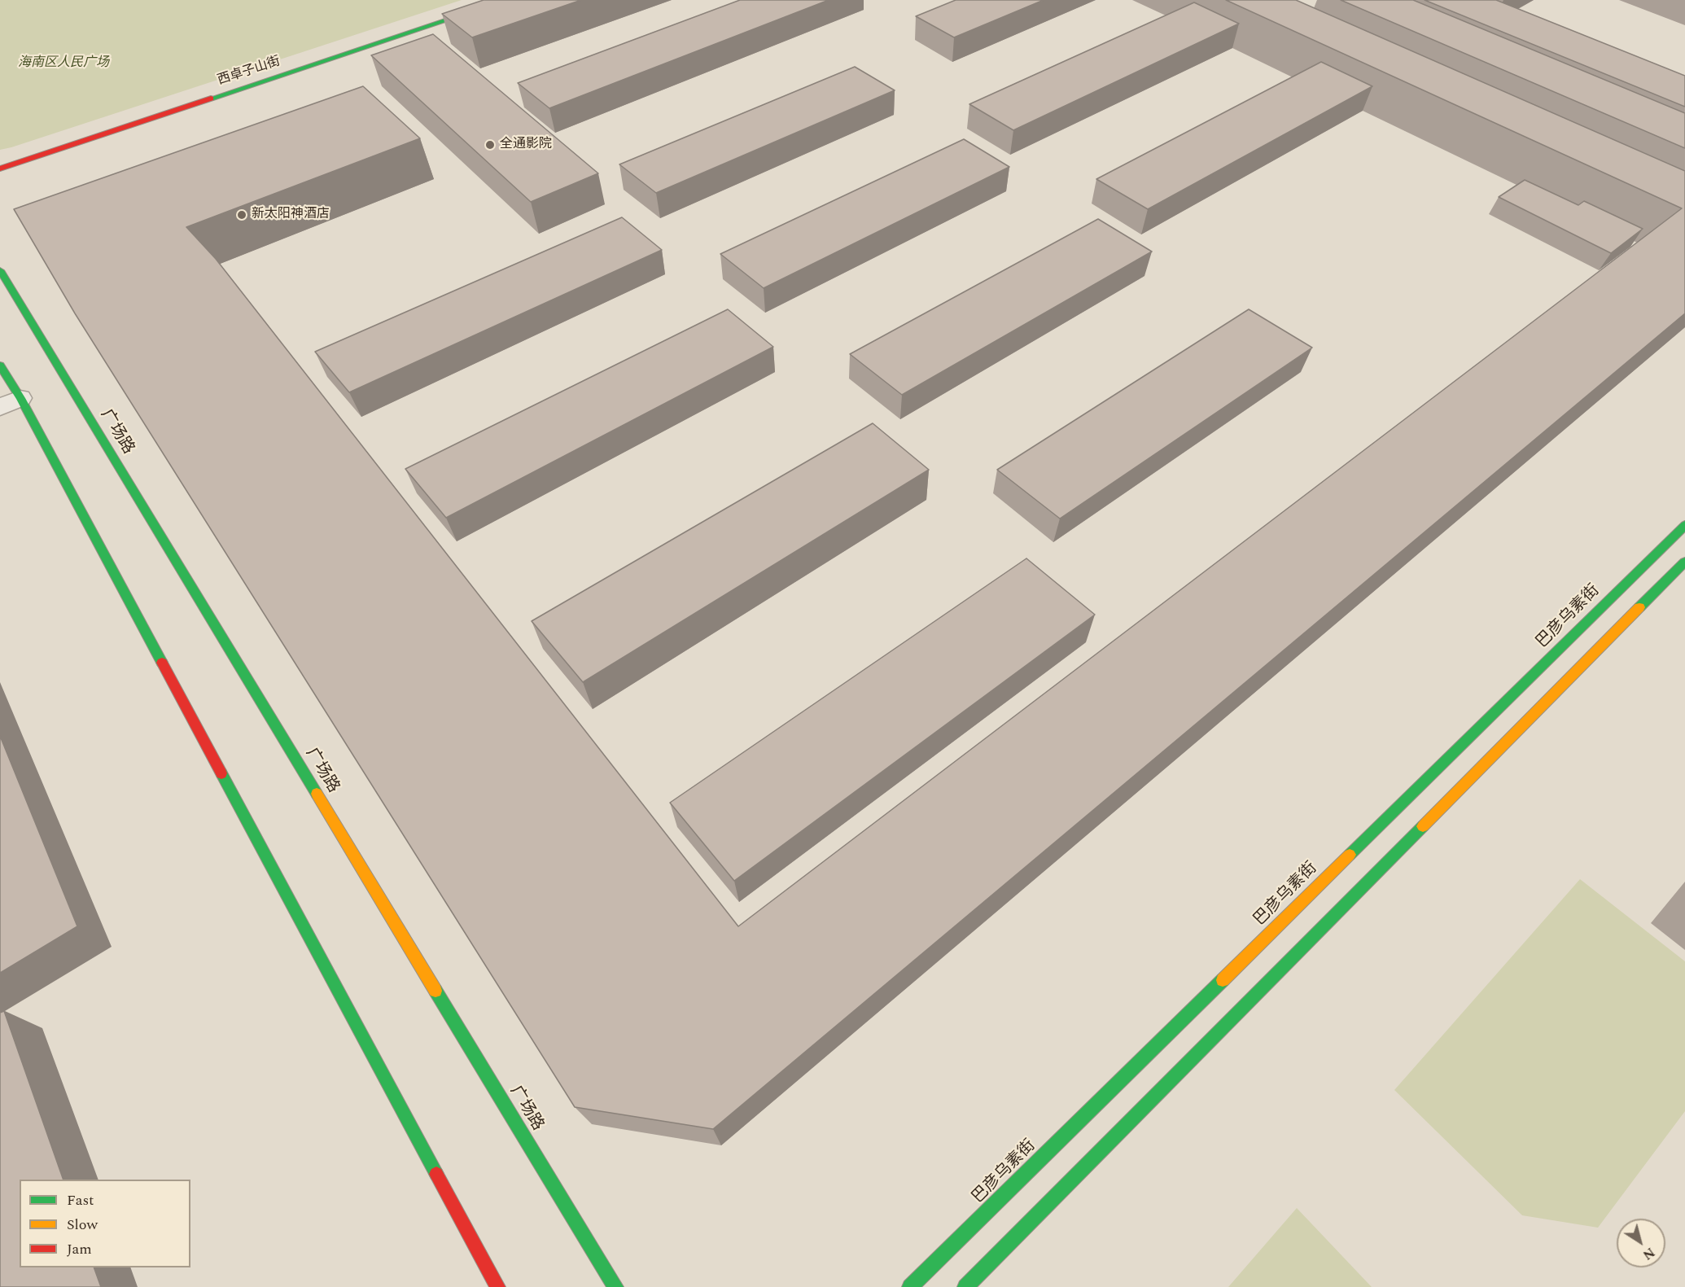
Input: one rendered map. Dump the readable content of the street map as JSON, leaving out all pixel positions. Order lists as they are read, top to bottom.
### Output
{
  "streets": {
    "street": ["西卓子山街", "广场路", "巴彦乌素街"]
  },
  "parks": ["海南区人民广场"],
  "places": ["全通影院", "新太阳神酒店"],
  "legend": ["Fast", "Slow", "Jam"],
  "north": "bottom right"
}
